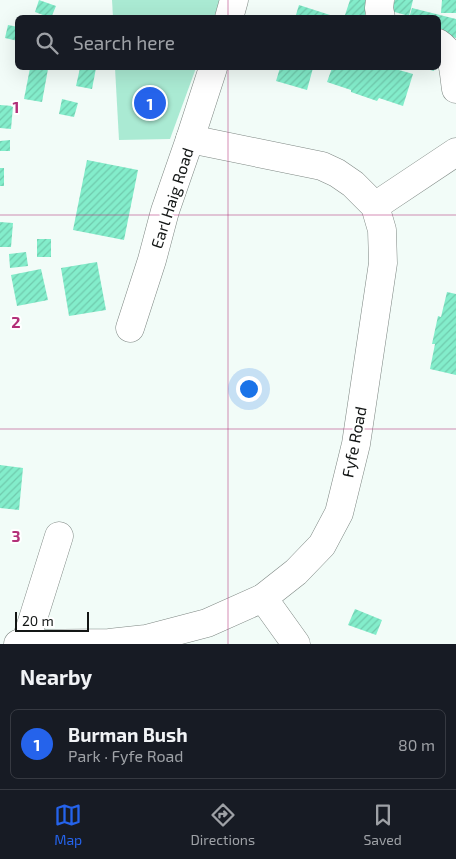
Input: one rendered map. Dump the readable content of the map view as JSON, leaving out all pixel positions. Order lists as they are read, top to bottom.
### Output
{
  "streets": {
    "street": ["Earl Haig Road", "Fyfe Road"]
  },
  "crossings": [
    ["Earl Haig Road", "Fyfe Road"]
  ],
  "scale_bar": "20 m",
  "page": {
    "search": "Search here",
    "pins": "1",
    "scale": "20 m",
    "heading": "Nearby",
    "list": [
      {
        "mark": "1",
        "name": "Burman Bush",
        "note": "Park · Fyfe Road",
        "value": "80 m"
      }
    ],
    "nav": ["Map", "Directions", "Saved"]
  },
  "grid": {
    "rows": ["1", "2", "3"]
  }
}
